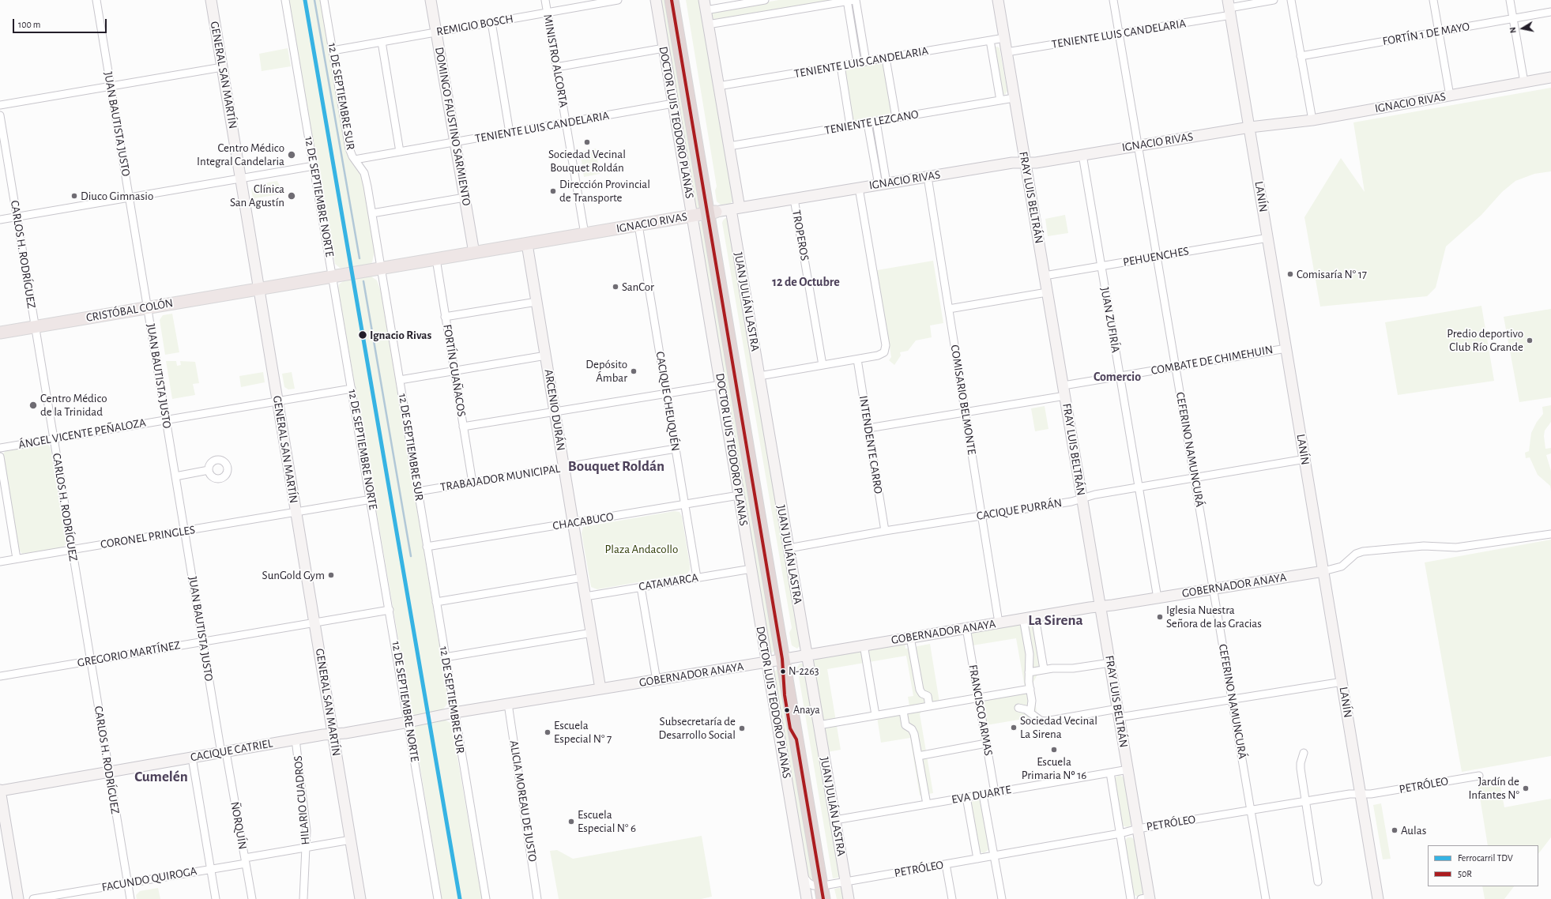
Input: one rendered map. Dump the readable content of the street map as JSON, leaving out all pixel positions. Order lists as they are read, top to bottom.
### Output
{
  "streets": {
    "main road": ["IGNACIO RIVAS", "CRISTÓBAL COLÓN"],
    "street": [
      "REMIGIO BOSCH",
      "TENIENTE LUIS CANDELARIA",
      "FORTÍN 1 DE MAYO",
      "MINISTRO ALCORTA",
      "GENERAL SAN MARTÍN",
      "12 DE SEPTIEMBRE SUR",
      "DOCTOR LUIS TEODORO PLANAS",
      "TENIENTE LEZCANO",
      "JUAN BAUTISTA JUSTO",
      "DOMINGO FAUSTINO SARMIENTO",
      "12 DE SEPTIEMBRE NORTE",
      "LANÍN",
      "FRAY LUIS BELTRÁN",
      "TROPEROS",
      "CARLOS H. RODRÍGUEZ",
      "PEHUENCHES",
      "JUAN JULIÁN LASTRA",
      "JUAN ZUFIRÍA",
      "COMBATE DE CHIMEHUIN",
      "FORTÍN GUAÑACOS",
      "COMISARIO BELMONTE",
      "CACIQUE CHEUQUÉN",
      "ARCENIO DURÁN",
      "ÁNGEL VICENTE PEÑALOZA",
      "INTENDENTE CARRO",
      "CEFERINO NAMUNCURÁ",
      "TRABAJADOR MUNICIPAL",
      "CACIQUE PURRÁN",
      "CHACABUCO",
      "CORONEL PRINGLES",
      "CATAMARCA",
      "GOBERNADOR ANAYA",
      "GREGORIO MARTÍNEZ",
      "FRANCISCO ARMAS",
      "CACIQUE CATRIEL",
      "PETRÓLEO",
      "EVA DUARTE",
      "HILARIO CUADROS",
      "ALICIA MOREAU DE JUSTO",
      "ÑORQUÍN",
      "FACUNDO QUIROGA"
    ]
  },
  "crossings": [
    ["REMIGIO BOSCH", "MINISTRO ALCORTA"],
    ["REMIGIO BOSCH", "12 DE SEPTIEMBRE SUR"],
    ["REMIGIO BOSCH", "DOMINGO FAUSTINO SARMIENTO"],
    ["TENIENTE LUIS CANDELARIA", "MINISTRO ALCORTA"],
    ["TENIENTE LUIS CANDELARIA", "12 DE SEPTIEMBRE SUR"],
    ["TENIENTE LUIS CANDELARIA", "DOCTOR LUIS TEODORO PLANAS"],
    ["TENIENTE LUIS CANDELARIA", "DOMINGO FAUSTINO SARMIENTO"],
    ["TENIENTE LUIS CANDELARIA", "LANÍN"],
    ["TENIENTE LUIS CANDELARIA", "FRAY LUIS BELTRÁN"],
    ["TENIENTE LUIS CANDELARIA", "JUAN JULIÁN LASTRA"],
    ["TENIENTE LUIS CANDELARIA", "CEFERINO NAMUNCURÁ"],
    ["MINISTRO ALCORTA", "IGNACIO RIVAS"],
    ["GENERAL SAN MARTÍN", "IGNACIO RIVAS"],
    ["GENERAL SAN MARTÍN", "CRISTÓBAL COLÓN"],
    ["GENERAL SAN MARTÍN", "ÁNGEL VICENTE PEÑALOZA"],
    ["GENERAL SAN MARTÍN", "CORONEL PRINGLES"],
    ["GENERAL SAN MARTÍN", "GOBERNADOR ANAYA"],
    ["GENERAL SAN MARTÍN", "GREGORIO MARTÍNEZ"],
    ["GENERAL SAN MARTÍN", "CACIQUE CATRIEL"],
    ["GENERAL SAN MARTÍN", "FACUNDO QUIROGA"],
    ["12 DE SEPTIEMBRE SUR", "IGNACIO RIVAS"],
    ["12 DE SEPTIEMBRE SUR", "TRABAJADOR MUNICIPAL"],
    ["12 DE SEPTIEMBRE SUR", "CHACABUCO"],
    ["12 DE SEPTIEMBRE SUR", "GOBERNADOR ANAYA"],
    ["IGNACIO RIVAS", "DOCTOR LUIS TEODORO PLANAS"],
    ["IGNACIO RIVAS", "DOMINGO FAUSTINO SARMIENTO"],
    ["IGNACIO RIVAS", "12 DE SEPTIEMBRE NORTE"],
    ["IGNACIO RIVAS", "LANÍN"],
    ["IGNACIO RIVAS", "FRAY LUIS BELTRÁN"],
    ["IGNACIO RIVAS", "TROPEROS"],
    ["IGNACIO RIVAS", "JUAN JULIÁN LASTRA"],
    ["IGNACIO RIVAS", "CRISTÓBAL COLÓN"],
    ["IGNACIO RIVAS", "JUAN ZUFIRÍA"],
    ["IGNACIO RIVAS", "FORTÍN GUAÑACOS"],
    ["IGNACIO RIVAS", "COMISARIO BELMONTE"],
    ["IGNACIO RIVAS", "CACIQUE CHEUQUÉN"],
    ["IGNACIO RIVAS", "ARCENIO DURÁN"],
    ["IGNACIO RIVAS", "CEFERINO NAMUNCURÁ"],
    ["DOCTOR LUIS TEODORO PLANAS", "CHACABUCO"],
    ["DOCTOR LUIS TEODORO PLANAS", "CATAMARCA"],
    ["DOCTOR LUIS TEODORO PLANAS", "GOBERNADOR ANAYA"],
    ["TENIENTE LEZCANO", "FRAY LUIS BELTRÁN"],
    ["TENIENTE LEZCANO", "JUAN JULIÁN LASTRA"],
    ["JUAN BAUTISTA JUSTO", "CRISTÓBAL COLÓN"],
    ["JUAN BAUTISTA JUSTO", "ÁNGEL VICENTE PEÑALOZA"],
    ["JUAN BAUTISTA JUSTO", "CORONEL PRINGLES"],
    ["JUAN BAUTISTA JUSTO", "GREGORIO MARTÍNEZ"],
    ["JUAN BAUTISTA JUSTO", "CACIQUE CATRIEL"],
    ["JUAN BAUTISTA JUSTO", "ÑORQUÍN"],
    ["12 DE SEPTIEMBRE NORTE", "ÁNGEL VICENTE PEÑALOZA"],
    ["12 DE SEPTIEMBRE NORTE", "GOBERNADOR ANAYA"],
    ["LANÍN", "PEHUENCHES"],
    ["LANÍN", "COMBATE DE CHIMEHUIN"],
    ["LANÍN", "CACIQUE PURRÁN"],
    ["LANÍN", "GOBERNADOR ANAYA"],
    ["LANÍN", "PETRÓLEO"],
    ["FRAY LUIS BELTRÁN", "PEHUENCHES"],
    ["FRAY LUIS BELTRÁN", "COMBATE DE CHIMEHUIN"],
    ["FRAY LUIS BELTRÁN", "CACIQUE PURRÁN"],
    ["FRAY LUIS BELTRÁN", "GOBERNADOR ANAYA"],
    ["FRAY LUIS BELTRÁN", "PETRÓLEO"],
    ["FRAY LUIS BELTRÁN", "EVA DUARTE"],
    ["CARLOS H. RODRÍGUEZ", "CRISTÓBAL COLÓN"],
    ["CARLOS H. RODRÍGUEZ", "ÁNGEL VICENTE PEÑALOZA"],
    ["CARLOS H. RODRÍGUEZ", "CORONEL PRINGLES"],
    ["CARLOS H. RODRÍGUEZ", "GREGORIO MARTÍNEZ"],
    ["CARLOS H. RODRÍGUEZ", "CACIQUE CATRIEL"],
    ["CARLOS H. RODRÍGUEZ", "FACUNDO QUIROGA"],
    ["PEHUENCHES", "JUAN ZUFIRÍA"],
    ["PEHUENCHES", "CEFERINO NAMUNCURÁ"],
    ["JUAN JULIÁN LASTRA", "CACIQUE PURRÁN"],
    ["JUAN JULIÁN LASTRA", "GOBERNADOR ANAYA"],
    ["JUAN JULIÁN LASTRA", "PETRÓLEO"],
    ["JUAN JULIÁN LASTRA", "EVA DUARTE"],
    ["JUAN ZUFIRÍA", "COMBATE DE CHIMEHUIN"],
    ["JUAN ZUFIRÍA", "CACIQUE PURRÁN"],
    ["JUAN ZUFIRÍA", "GOBERNADOR ANAYA"],
    ["COMBATE DE CHIMEHUIN", "CEFERINO NAMUNCURÁ"],
    ["FORTÍN GUAÑACOS", "TRABAJADOR MUNICIPAL"],
    ["COMISARIO BELMONTE", "CACIQUE PURRÁN"],
    ["COMISARIO BELMONTE", "GOBERNADOR ANAYA"],
    ["CACIQUE CHEUQUÉN", "TRABAJADOR MUNICIPAL"],
    ["CACIQUE CHEUQUÉN", "CHACABUCO"],
    ["CACIQUE CHEUQUÉN", "CATAMARCA"],
    ["ARCENIO DURÁN", "TRABAJADOR MUNICIPAL"],
    ["ARCENIO DURÁN", "CHACABUCO"],
    ["ARCENIO DURÁN", "CATAMARCA"],
    ["ARCENIO DURÁN", "GOBERNADOR ANAYA"],
    ["INTENDENTE CARRO", "CACIQUE PURRÁN"],
    ["CEFERINO NAMUNCURÁ", "CACIQUE PURRÁN"],
    ["CEFERINO NAMUNCURÁ", "GOBERNADOR ANAYA"],
    ["CEFERINO NAMUNCURÁ", "PETRÓLEO"],
    ["GOBERNADOR ANAYA", "FRANCISCO ARMAS"],
    ["GOBERNADOR ANAYA", "CACIQUE CATRIEL"],
    ["GOBERNADOR ANAYA", "ALICIA MOREAU DE JUSTO"],
    ["FRANCISCO ARMAS", "EVA DUARTE"],
    ["CACIQUE CATRIEL", "HILARIO CUADROS"],
    ["CACIQUE CATRIEL", "ÑORQUÍN"],
    ["HILARIO CUADROS", "FACUNDO QUIROGA"],
    ["ÑORQUÍN", "FACUNDO QUIROGA"]
  ],
  "districts": [
    "12 de Octubre",
    "Comercio",
    "Bouquet Roldán",
    "La Sirena",
    "Cumelén"
  ],
  "parks": ["Plaza Andacollo"],
  "places": [
    "Sociedad Vecinal Bouquet Roldán",
    "Centro Médico Integral Candelaria",
    "Dirección Provincial de Transporte",
    "Diuco Gimnasio",
    "Clínica San Agustín",
    "Comisaría N° 17",
    "SanCor",
    "Ignacio Rivas",
    "Predio deportivo Club Río Grande",
    "Depósito Ámbar",
    "Centro Médico de la Trinidad",
    "SunGold Gym",
    "Iglesia Nuestra Señora de las Gracias",
    "N-2263",
    "Anaya",
    "Sociedad Vecinal La Sirena",
    "Subsecretaría de Desarrollo Social",
    "Escuela Especial N° 7",
    "Escuela Primaria Nº 16",
    "Jardín de Infantes N°",
    "Escuela Especial N° 6",
    "Aulas"
  ],
  "lines": ["rail line TDV", "transit line 50R"],
  "legend": ["Ferrocarril TDV", "50R"],
  "scale_bar": "100 m",
  "north": "left"
}
